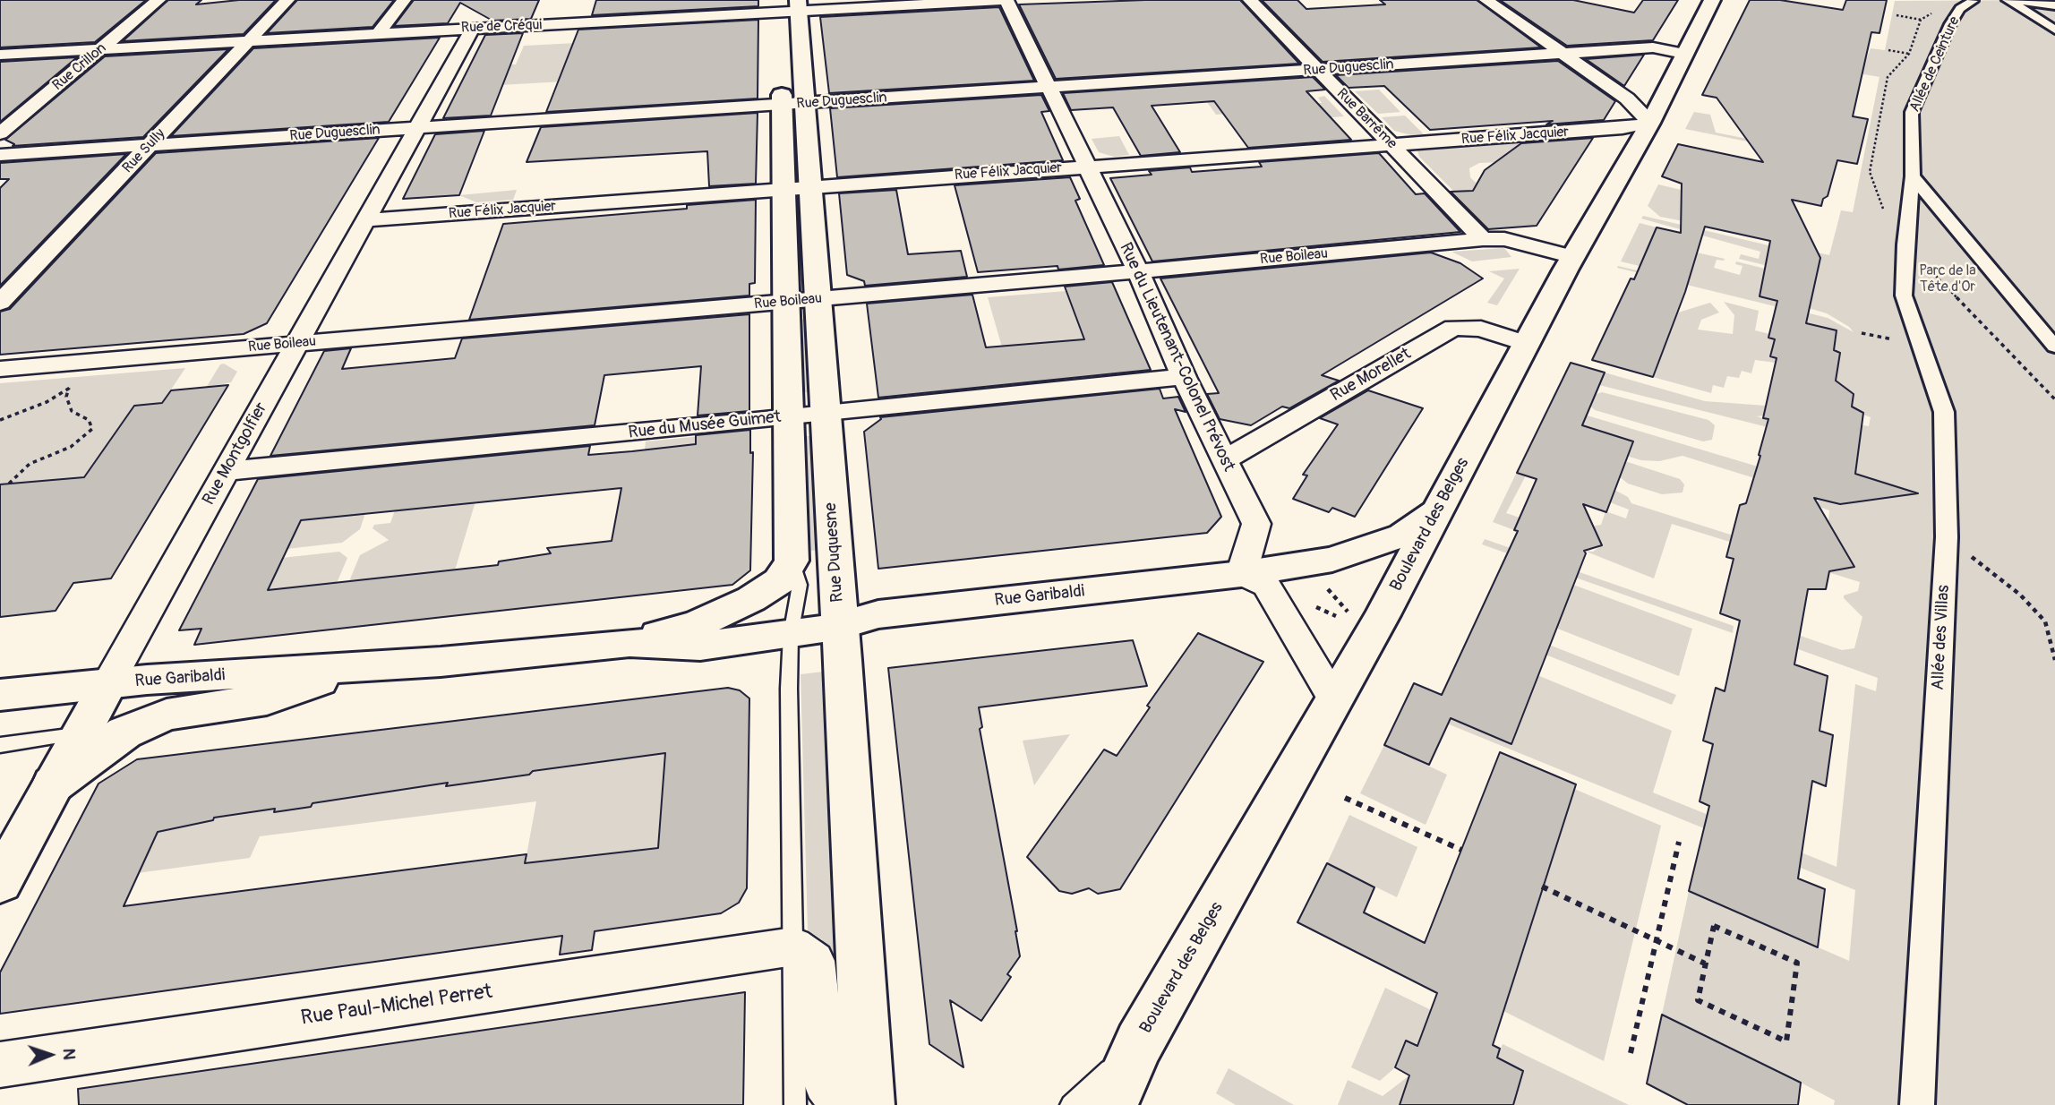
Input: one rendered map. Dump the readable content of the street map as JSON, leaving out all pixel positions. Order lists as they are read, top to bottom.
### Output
{
  "streets": {
    "main road": [
      "Rue Montgolfier",
      "Boulevard des Belges",
      "Rue Duquesne",
      "Rue Garibaldi"
    ],
    "street": [
      "Rue de Créqui",
      "Allée de Ceinture",
      "Rue Crillon",
      "Rue Duguesclin",
      "Rue Barrême",
      "Rue Félix Jacquier",
      "Rue Sully",
      "Rue Boileau",
      "Rue du Lieutenant-Colonel Prévost",
      "Rue Morellet",
      "Rue du Musée Guimet",
      "Allée des Villas",
      "Rue Paul-Michel Perret"
    ]
  },
  "crossings": [
    ["Rue de Créqui", "Rue Crillon"],
    ["Rue de Créqui", "Rue Sully"],
    ["Rue de Créqui", "Rue du Lieutenant-Colonel Prévost"],
    ["Rue de Créqui", "Rue Montgolfier"],
    ["Rue de Créqui", "Rue Duquesne"],
    ["Allée de Ceinture", "Allée des Villas"],
    ["Rue Duguesclin", "Rue Barrême"],
    ["Rue Duguesclin", "Rue Sully"],
    ["Rue Duguesclin", "Rue du Lieutenant-Colonel Prévost"],
    ["Rue Duguesclin", "Rue Montgolfier"],
    ["Rue Duguesclin", "Boulevard des Belges"],
    ["Rue Duguesclin", "Rue Duquesne"],
    ["Rue Barrême", "Rue Félix Jacquier"],
    ["Rue Barrême", "Rue Boileau"],
    ["Rue Félix Jacquier", "Rue du Lieutenant-Colonel Prévost"],
    ["Rue Félix Jacquier", "Rue Montgolfier"],
    ["Rue Félix Jacquier", "Boulevard des Belges"],
    ["Rue Félix Jacquier", "Rue Duquesne"],
    ["Rue Boileau", "Rue du Lieutenant-Colonel Prévost"],
    ["Rue Boileau", "Rue Montgolfier"],
    ["Rue Boileau", "Boulevard des Belges"],
    ["Rue Boileau", "Rue Duquesne"],
    ["Rue du Lieutenant-Colonel Prévost", "Rue Morellet"],
    ["Rue du Lieutenant-Colonel Prévost", "Rue du Musée Guimet"],
    ["Rue du Lieutenant-Colonel Prévost", "Rue Garibaldi"],
    ["Rue Morellet", "Boulevard des Belges"],
    ["Rue du Musée Guimet", "Rue Montgolfier"],
    ["Rue du Musée Guimet", "Rue Duquesne"],
    ["Rue Montgolfier", "Rue Garibaldi"],
    ["Boulevard des Belges", "Rue Garibaldi"],
    ["Rue Duquesne", "Rue Garibaldi"],
    ["Rue Duquesne", "Rue Paul-Michel Perret"]
  ],
  "parks": ["Parc de la Tête d'Or"],
  "north": "right"
}
